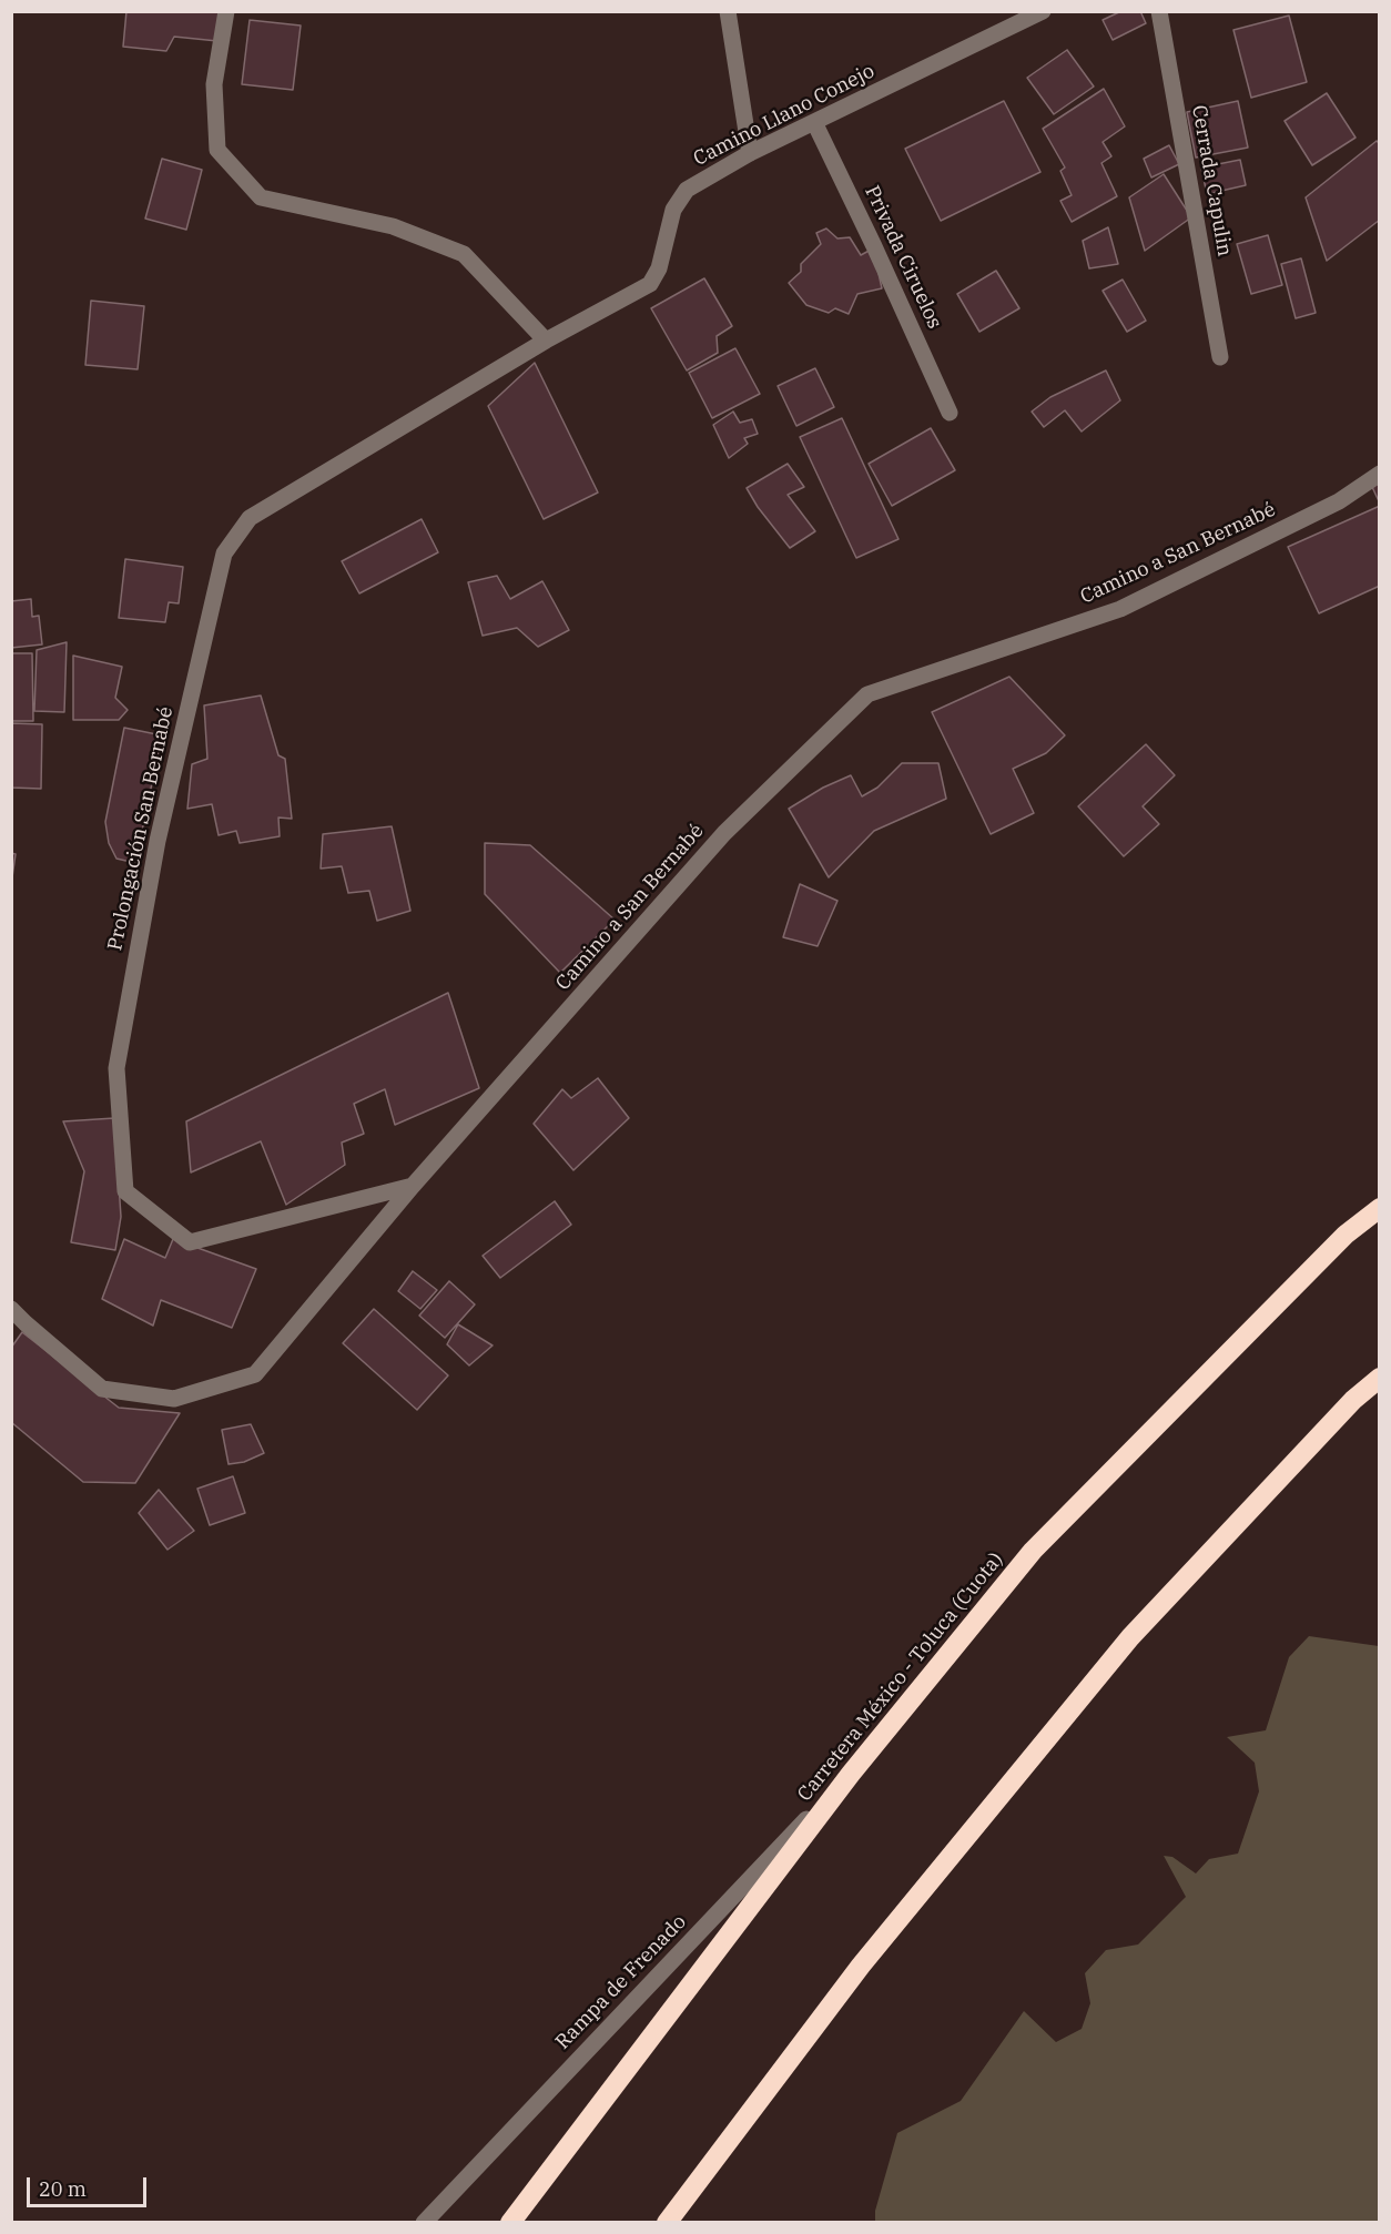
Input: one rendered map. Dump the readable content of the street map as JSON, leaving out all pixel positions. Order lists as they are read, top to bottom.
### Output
{
  "streets": {
    "highway": ["Carretera México - Toluca (Cuota)"],
    "street": [
      "Camino Llano Conejo",
      "Cerrada Capulin",
      "Privada Ciruelos",
      "Camino a San Bernabé",
      "Prolongación San Bernabé",
      "Rampa de Frenado"
    ]
  },
  "crossings": [
    ["Camino Llano Conejo", "Privada Ciruelos"],
    ["Camino Llano Conejo", "Prolongación San Bernabé"],
    ["Camino a San Bernabé", "Prolongación San Bernabé"],
    ["Carretera México - Toluca (Cuota)", "Rampa de Frenado"]
  ],
  "scale_bar": "20 m"
}
